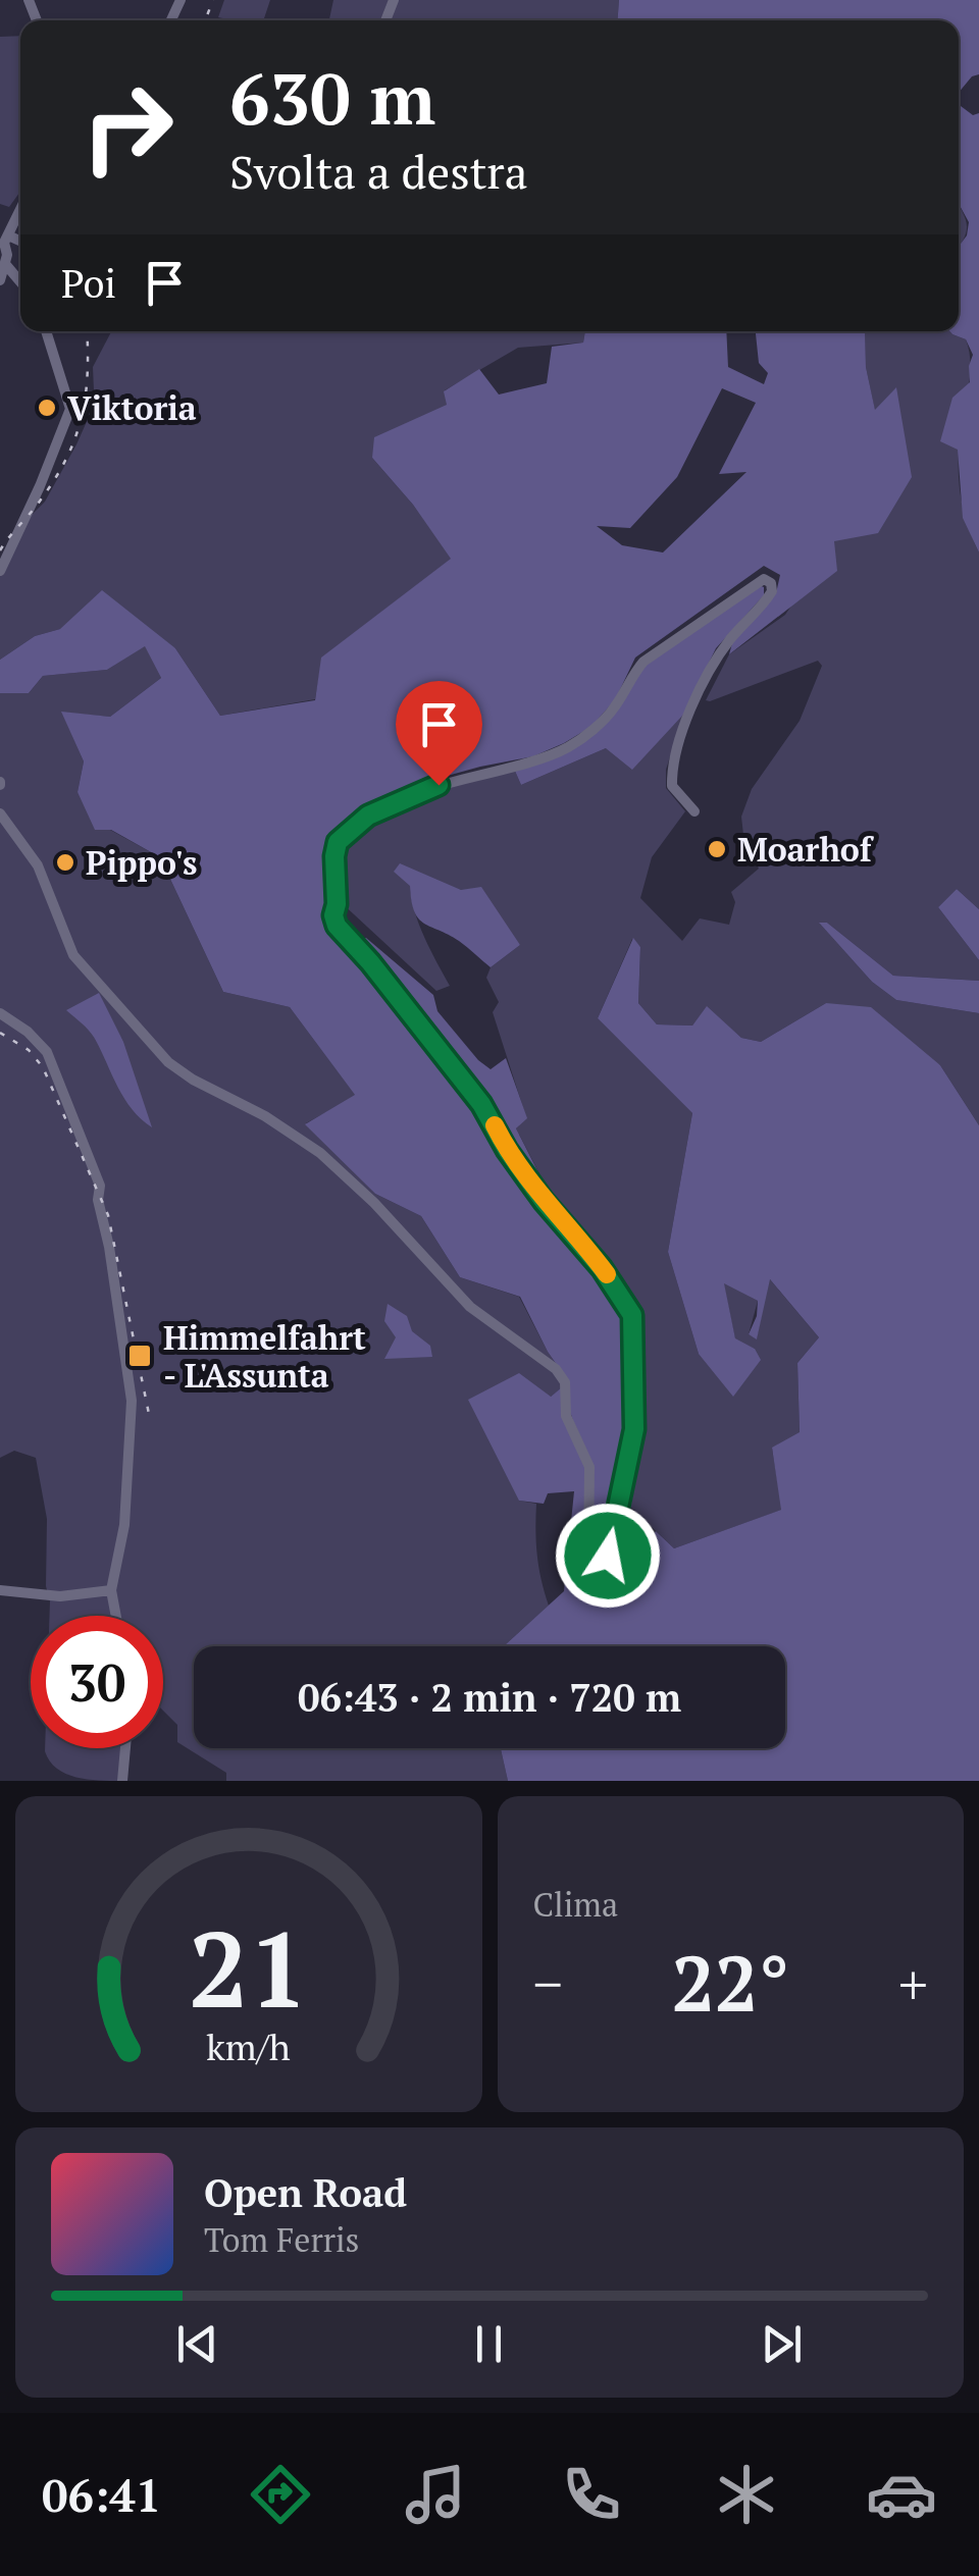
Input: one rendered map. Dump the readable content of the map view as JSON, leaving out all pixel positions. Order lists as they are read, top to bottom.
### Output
{
  "places": {
    "other": ["Viktoria", "Moarhof", "Pippo's"],
    "transit": ["Himmelfahrt - L'Assunta"]
  },
  "page": {
    "turn": ["630 m", "Svolta a destra"],
    "then": "Poi",
    "limit": "30",
    "trip": "06:43 · 2 min · 720 m",
    "tile": "Clima",
    "heat": ["−", "22°", "+"],
    "song": ["Open Road", "Tom Ferris"],
    "tabs": "06:41",
    "gauge": ["21", "km/h"]
  }
}
